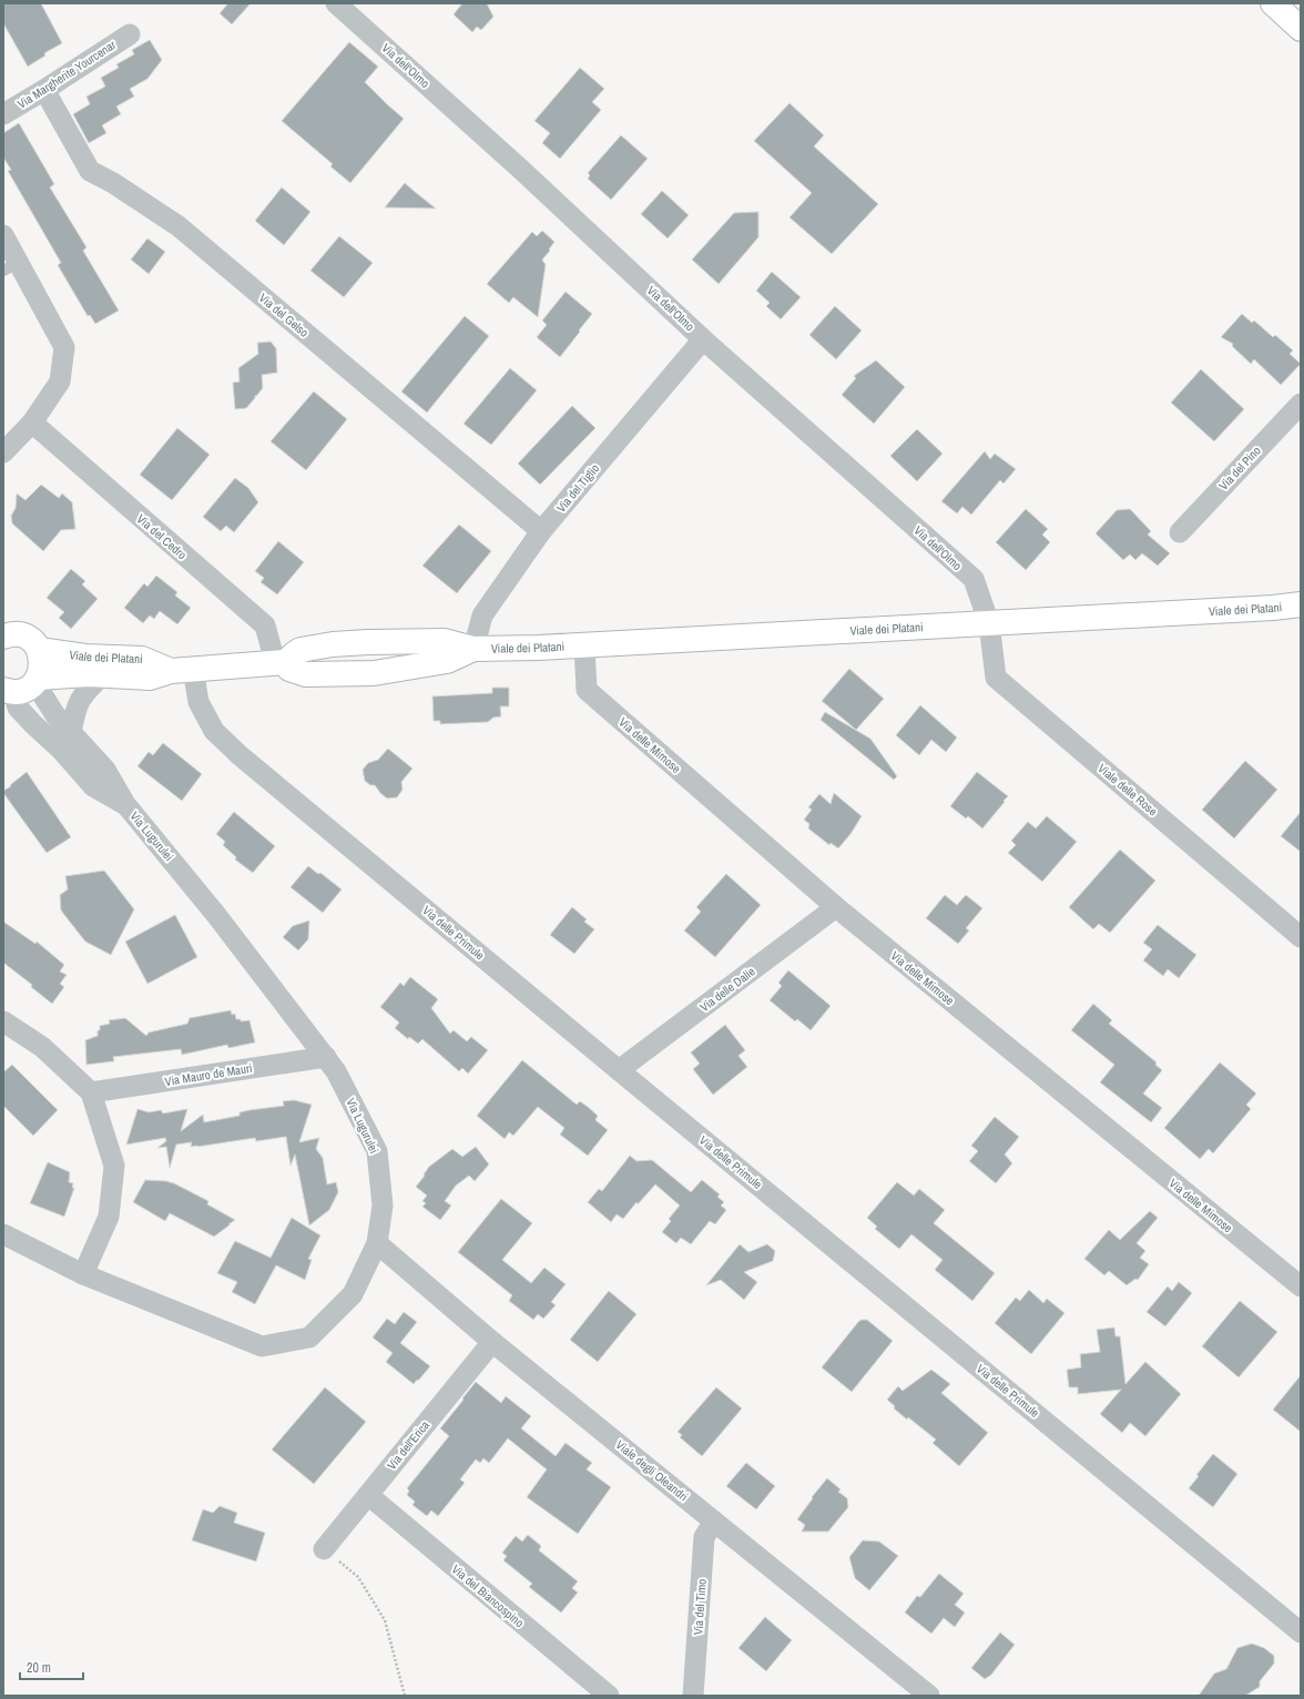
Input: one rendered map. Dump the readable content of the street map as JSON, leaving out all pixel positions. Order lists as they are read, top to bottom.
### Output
{
  "streets": {
    "main road": ["Viale dei Platani"],
    "street": [
      "Via dell'Olmo",
      "Via Margherite Yourcenar",
      "Via del Gelso",
      "Via del Pino",
      "Via del Tiglio",
      "Via del Cedro",
      "Via delle Mimose",
      "Viale delle Rose",
      "Via Lugurulei",
      "Via delle Primule",
      "Via delle Dalie",
      "Via Mauro de Mauri",
      "Via dell'Erica",
      "Viale degli Oleandri",
      "Via del Biancospino",
      "Via del Timo"
    ]
  },
  "crossings": [
    ["Via dell'Olmo", "Via del Tiglio"],
    ["Via dell'Olmo", "Viale dei Platani"],
    ["Via dell'Olmo", "Viale delle Rose"],
    ["Via Margherite Yourcenar", "Via del Gelso"],
    ["Via del Gelso", "Via del Tiglio"],
    ["Via del Tiglio", "Viale dei Platani"],
    ["Via del Cedro", "Viale dei Platani"],
    ["Viale dei Platani", "Via delle Mimose"],
    ["Viale dei Platani", "Viale delle Rose"],
    ["Viale dei Platani", "Via Lugurulei"],
    ["Viale dei Platani", "Via delle Primule"],
    ["Via delle Mimose", "Via delle Dalie"],
    ["Via Lugurulei", "Via Mauro de Mauri"],
    ["Via Lugurulei", "Viale degli Oleandri"],
    ["Via delle Primule", "Via delle Dalie"],
    ["Via dell'Erica", "Viale degli Oleandri"],
    ["Via dell'Erica", "Via del Biancospino"],
    ["Viale degli Oleandri", "Via del Timo"]
  ],
  "scale_bar": "20 m"
}
